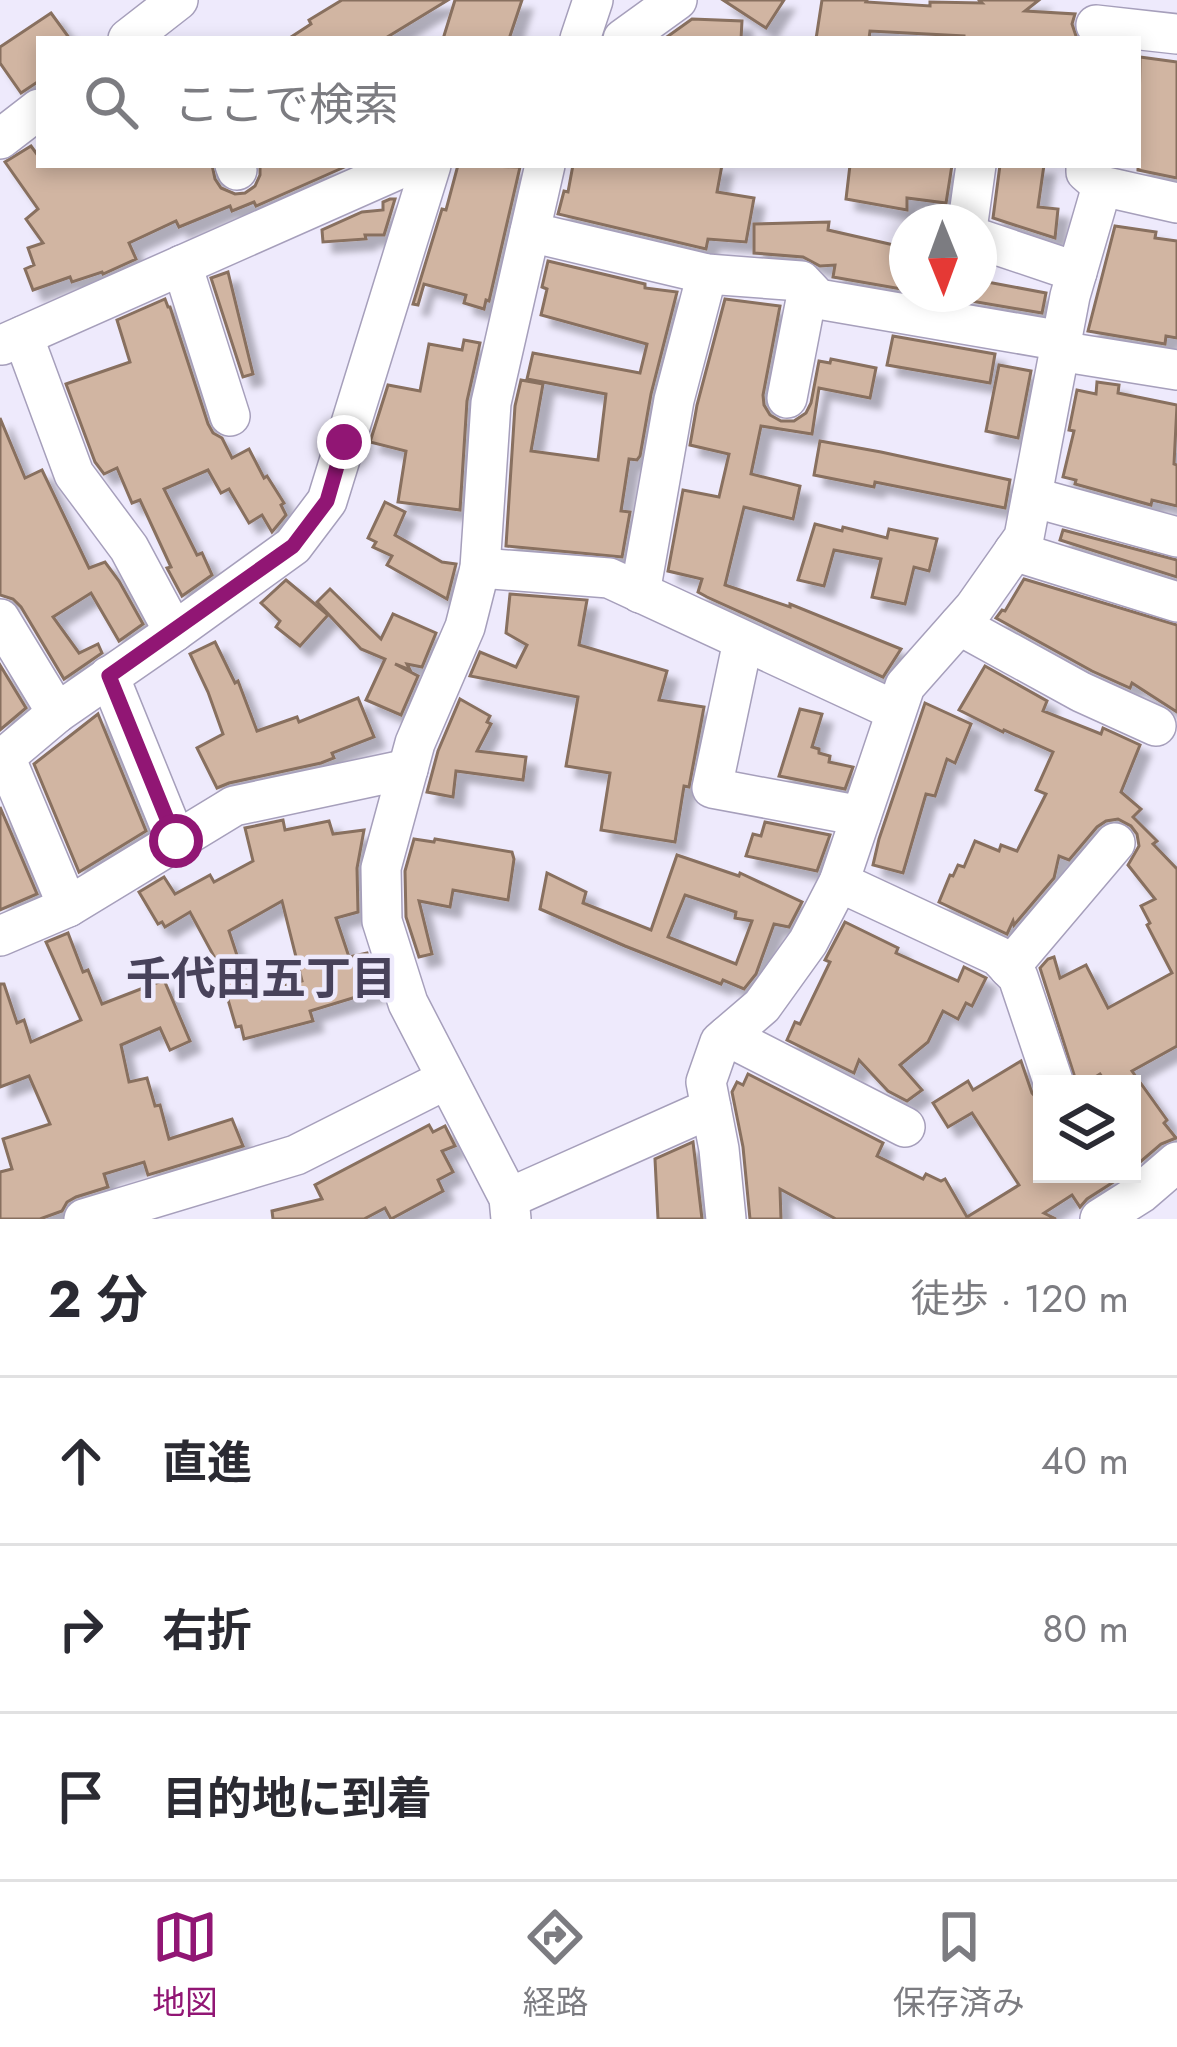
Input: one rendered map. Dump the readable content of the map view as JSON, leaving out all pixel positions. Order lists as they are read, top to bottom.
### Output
{
  "districts": ["千代田五丁目"],
  "north": "bottom",
  "page": {
    "search": "ここで検索",
    "heading": ["2 分", "徒歩 · 120 m"],
    "list": [
      ["直進", "40 m"],
      ["右折", "80 m"],
      "目的地に到着"
    ],
    "nav": ["地図", "経路", "保存済み"]
  }
}
